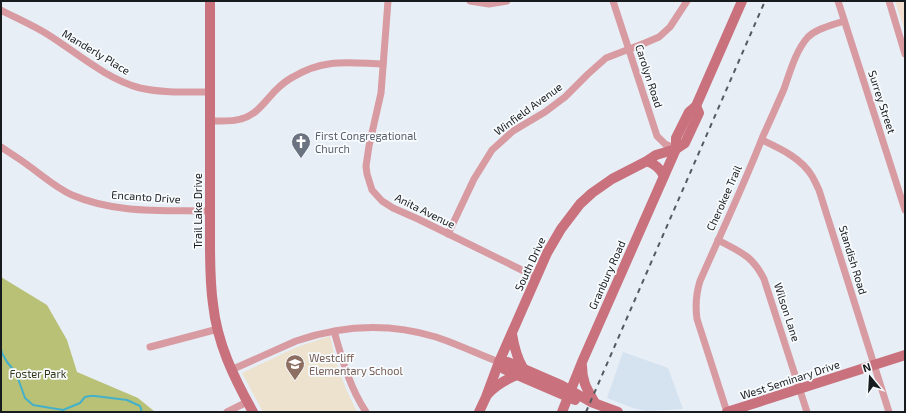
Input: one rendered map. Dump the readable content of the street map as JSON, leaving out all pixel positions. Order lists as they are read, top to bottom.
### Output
{
  "streets": {
    "street": [
      "Manderly Place",
      "Carolyn Road",
      "Surrey Street",
      "Winfield Avenue",
      "Encanto Drive",
      "Cherokee Trail",
      "Trail Lake Drive",
      "Anita Avenue",
      "Standish Road",
      "South Drive",
      "Granbury Road",
      "Wilson Lane",
      "West Seminary Drive"
    ]
  },
  "crossings": [
    ["Manderly Place", "Trail Lake Drive"],
    ["Carolyn Road", "Winfield Avenue"],
    ["Carolyn Road", "South Drive"],
    ["Carolyn Road", "Granbury Road"],
    ["Surrey Street", "Cherokee Trail"],
    ["Winfield Avenue", "Anita Avenue"],
    ["Encanto Drive", "Trail Lake Drive"],
    ["Cherokee Trail", "Standish Road"],
    ["Cherokee Trail", "Wilson Lane"],
    ["Cherokee Trail", "West Seminary Drive"],
    ["Anita Avenue", "South Drive"],
    ["Standish Road", "West Seminary Drive"],
    ["South Drive", "Granbury Road"],
    ["Wilson Lane", "West Seminary Drive"]
  ],
  "parks": ["Foster Park"],
  "places": {
    "church": ["First Congregational Church"],
    "school or university": ["Westcliff Elementary School"]
  },
  "north": "top"
}
